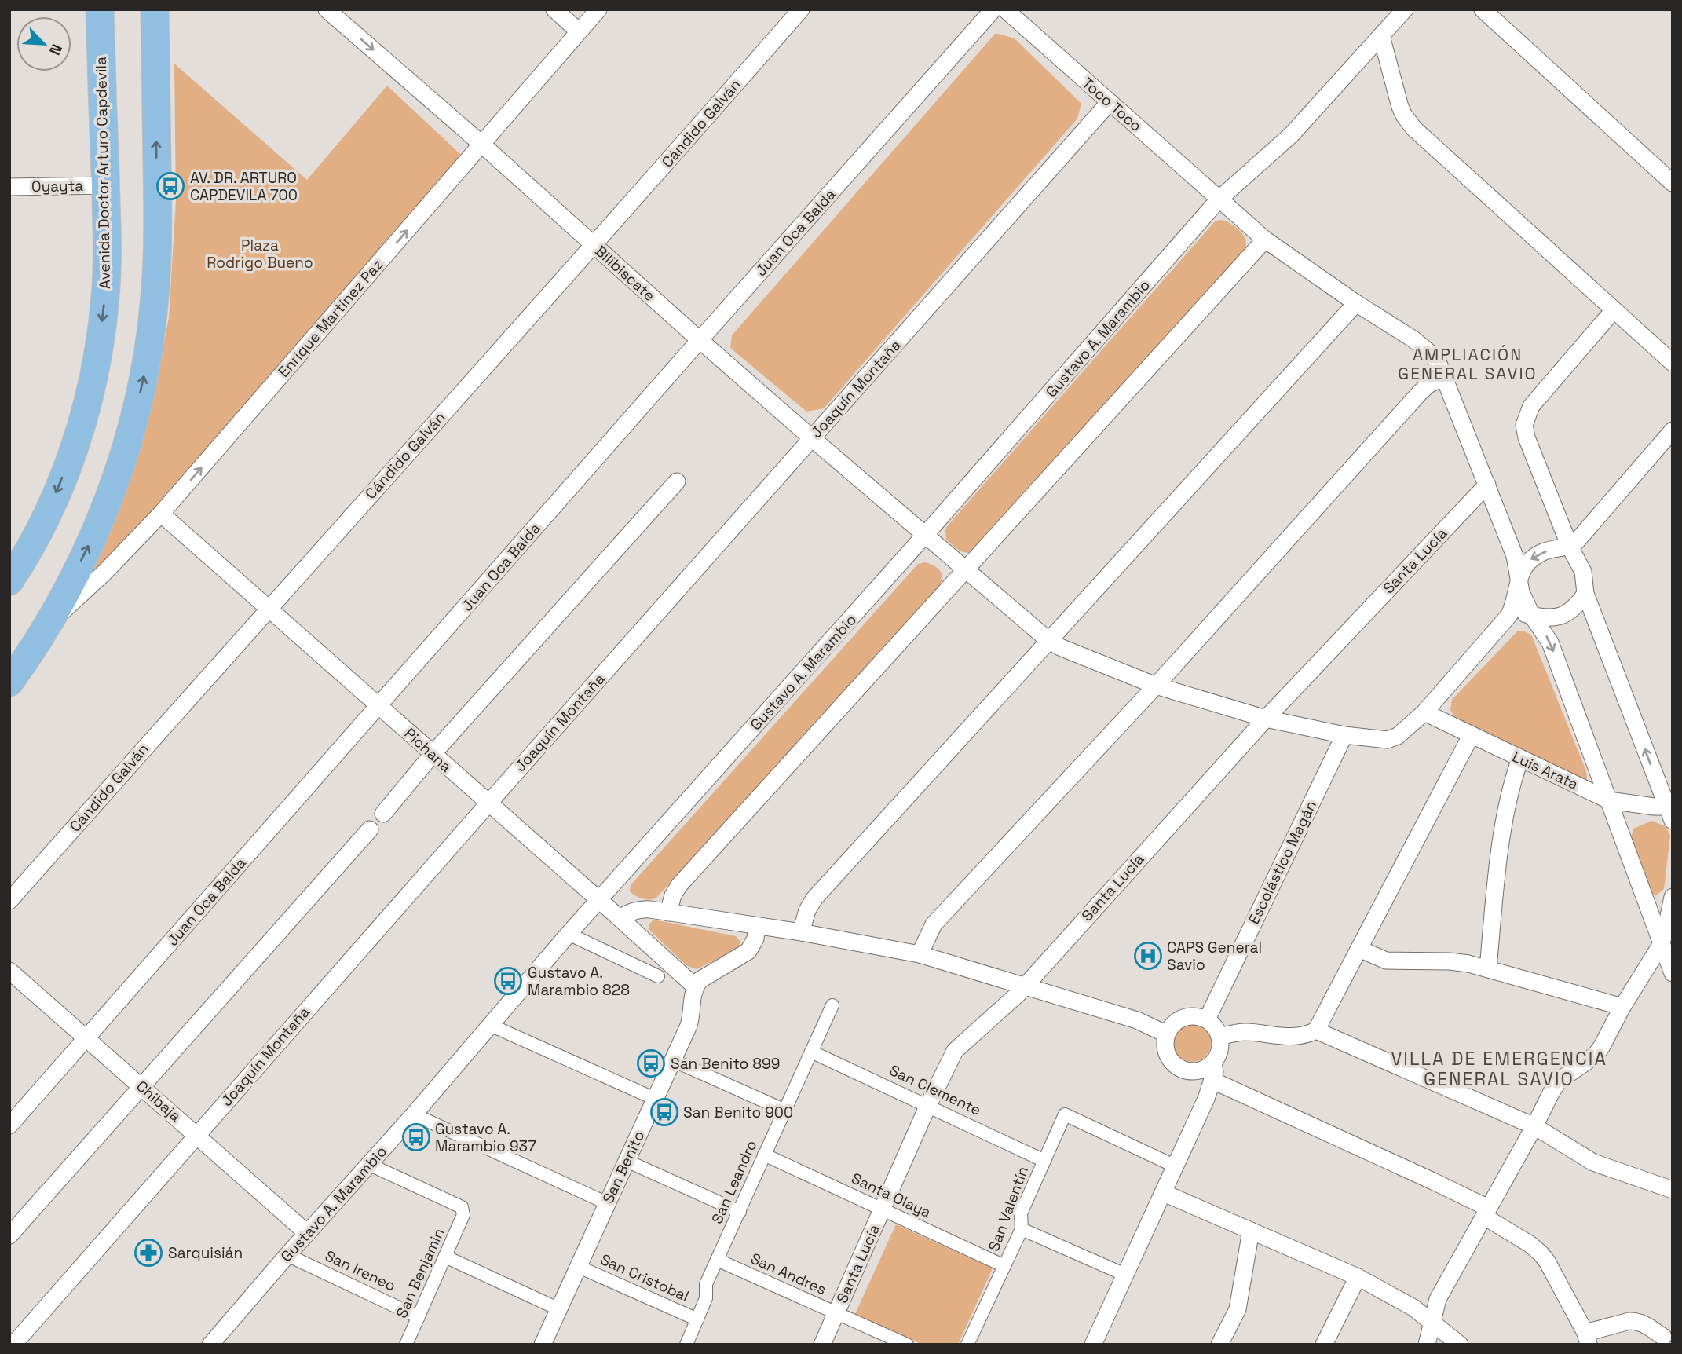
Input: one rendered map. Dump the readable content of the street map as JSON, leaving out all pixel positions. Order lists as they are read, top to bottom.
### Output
{
  "streets": {
    "main road": ["Avenida Doctor Arturo Capdevila"],
    "street": [
      "Toco Toco",
      "Cándido Galván",
      "Oyayta",
      "Juan Oca Balda",
      "Bilibiscate",
      "Enrique Martínez Paz",
      "Gustavo A. Marambio",
      "Joaquín Montaña",
      "Santa Lucía",
      "Pichana",
      "Luis Arata",
      "Escolástico Magán",
      "San Clemente",
      "Chibaja",
      "San Benito",
      "San Leandro",
      "Santa Olaya",
      "San Valentín",
      "San Ireneo",
      "San Benjamin",
      "San Andres",
      "San Cristobal"
    ]
  },
  "crossings": [
    ["Toco Toco", "Gustavo A. Marambio"],
    ["Toco Toco", "Joaquín Montaña"],
    ["Toco Toco", "Santa Lucía"],
    ["Cándido Galván", "Bilibiscate"],
    ["Cándido Galván", "Pichana"],
    ["Avenida Doctor Arturo Capdevila", "Oyayta"],
    ["Juan Oca Balda", "Bilibiscate"],
    ["Juan Oca Balda", "Pichana"],
    ["Juan Oca Balda", "Chibaja"],
    ["Bilibiscate", "Enrique Martínez Paz"],
    ["Bilibiscate", "Gustavo A. Marambio"],
    ["Bilibiscate", "Joaquín Montaña"],
    ["Bilibiscate", "Santa Lucía"],
    ["Bilibiscate", "Luis Arata"],
    ["Bilibiscate", "Escolástico Magán"],
    ["Enrique Martínez Paz", "Pichana"],
    ["Gustavo A. Marambio", "Pichana"],
    ["Gustavo A. Marambio", "Chibaja"],
    ["Gustavo A. Marambio", "San Ireneo"],
    ["Gustavo A. Marambio", "San Benjamin"],
    ["Joaquín Montaña", "Pichana"],
    ["Joaquín Montaña", "Chibaja"],
    ["Santa Lucía", "San Clemente"],
    ["Santa Lucía", "Santa Olaya"],
    ["Santa Lucía", "San Andres"],
    ["Pichana", "San Benito"],
    ["San Clemente", "San Leandro"],
    ["San Clemente", "San Valentín"],
    ["San Benito", "San Cristobal"],
    ["San Leandro", "Santa Olaya"],
    ["San Leandro", "San Andres"],
    ["San Leandro", "San Cristobal"],
    ["Santa Olaya", "San Valentín"],
    ["San Ireneo", "San Benjamin"]
  ],
  "one_way": ["Enrique Martínez Paz"],
  "districts": ["AMPLIACIÓN GENERAL SAVIO", "VILLA DE EMERGENCIA GENERAL SAVIO"],
  "parks": ["Plaza Rodrigo Bueno"],
  "places": {
    "bus stop": [
      "AV. DR. ARTURO CAPDEVILA 700",
      "Gustavo A. Marambio 828",
      "San Benito 899",
      "San Benito 900",
      "Gustavo A. Marambio 937"
    ],
    "hospital": ["CAPS General Savio"],
    "pharmacy": ["Sarquisián"]
  },
  "north": "bottom right"
}
